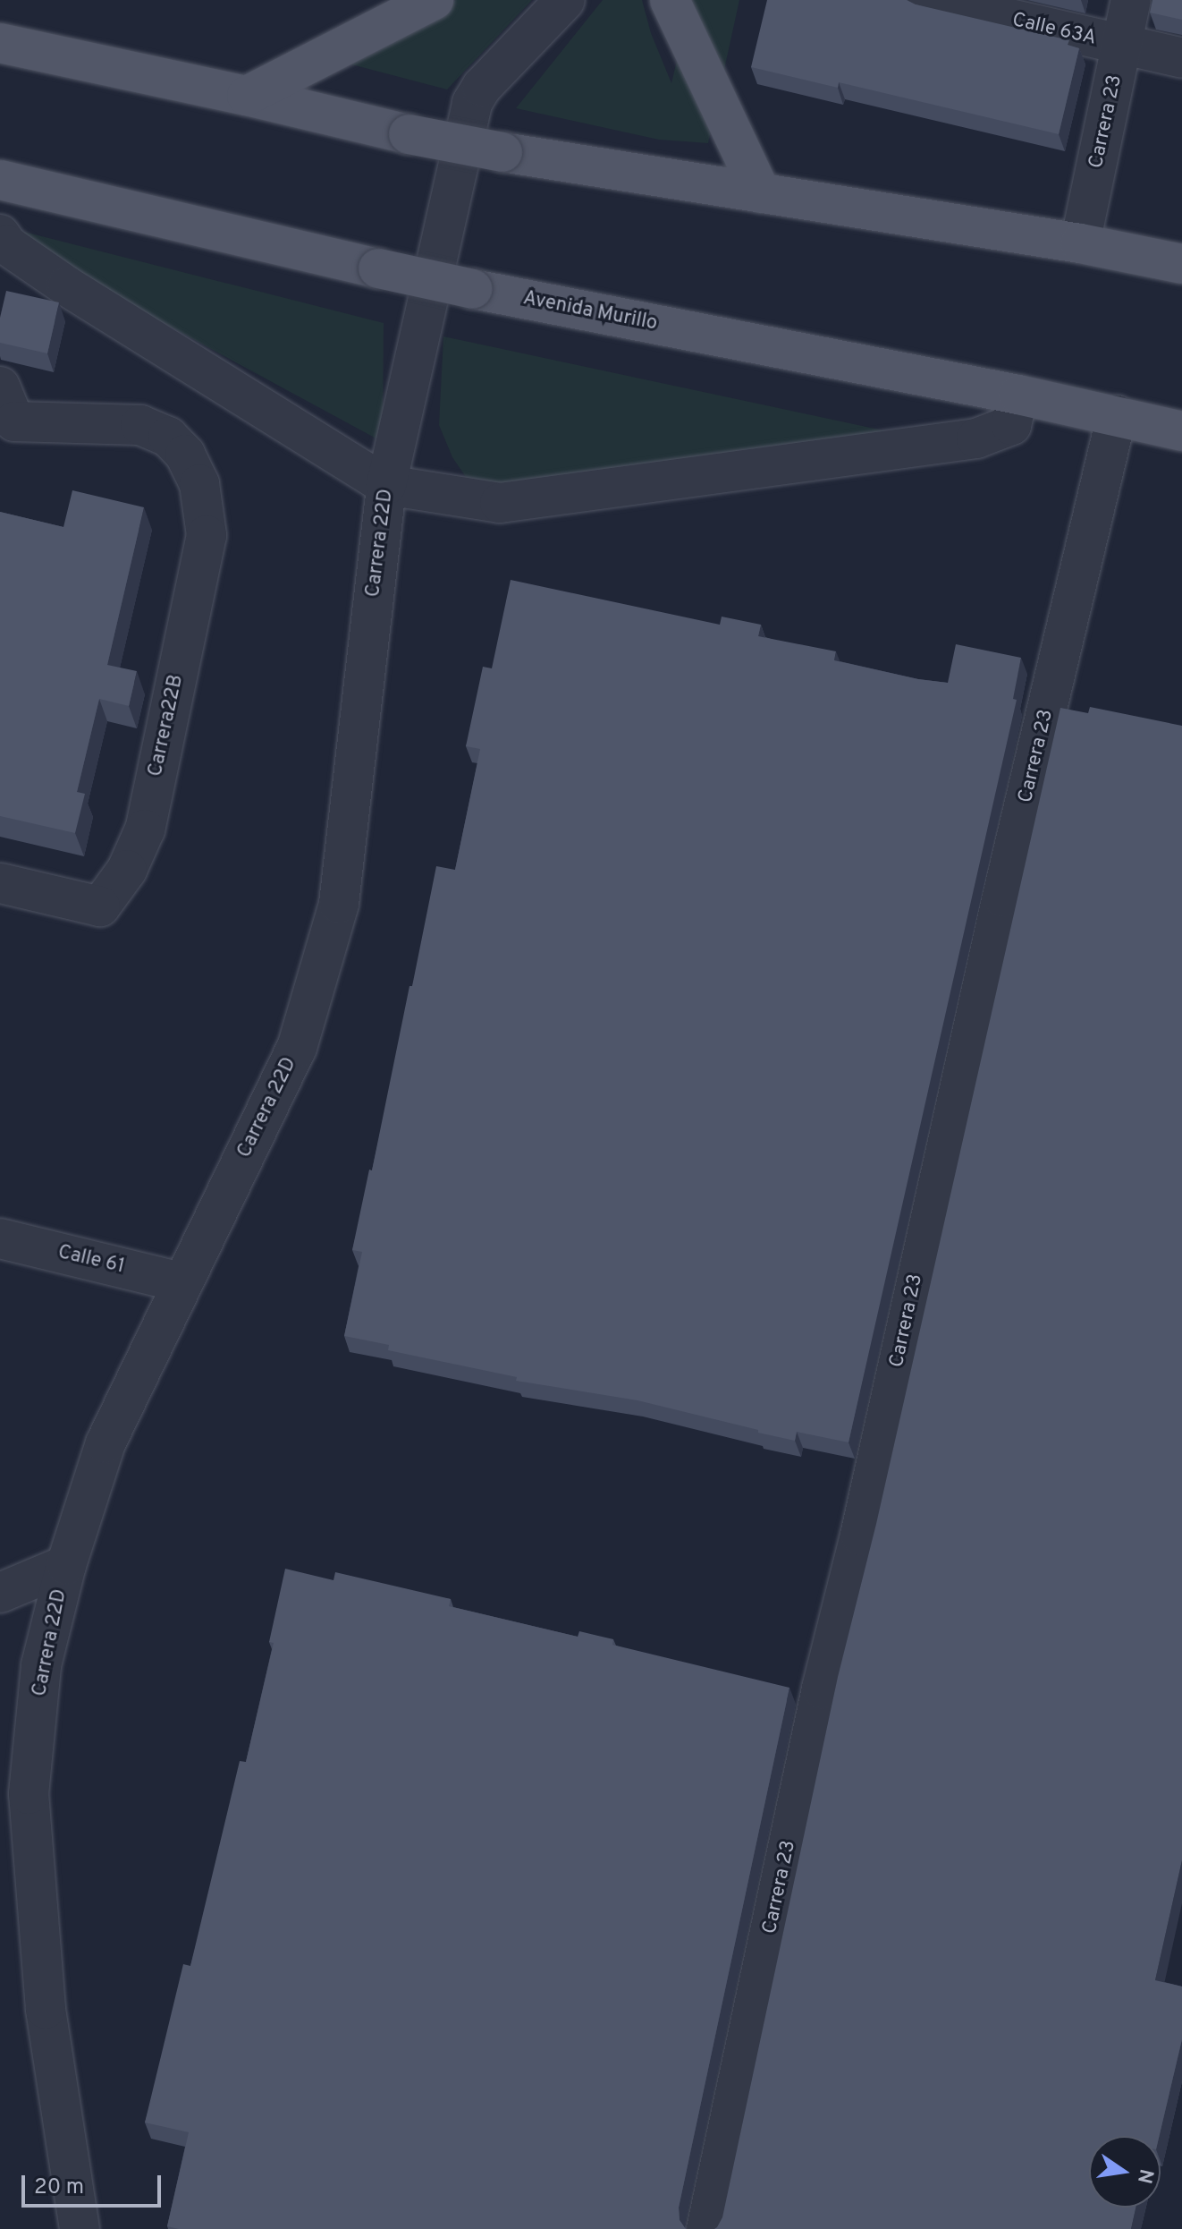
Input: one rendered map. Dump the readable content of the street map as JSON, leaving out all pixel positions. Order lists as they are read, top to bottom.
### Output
{
  "streets": {
    "main road": ["Avenida Murillo"],
    "street": [
      "Calle 63A",
      "Carrera 23",
      "Carrera 22D",
      "Carrera22B",
      "Calle 61"
    ]
  },
  "crossings": [
    ["Calle 63A", "Carrera 23"],
    ["Carrera 23", "Avenida Murillo"],
    ["Carrera 22D", "Calle 61"]
  ],
  "scale_bar": "20 m",
  "north": "right"
}
